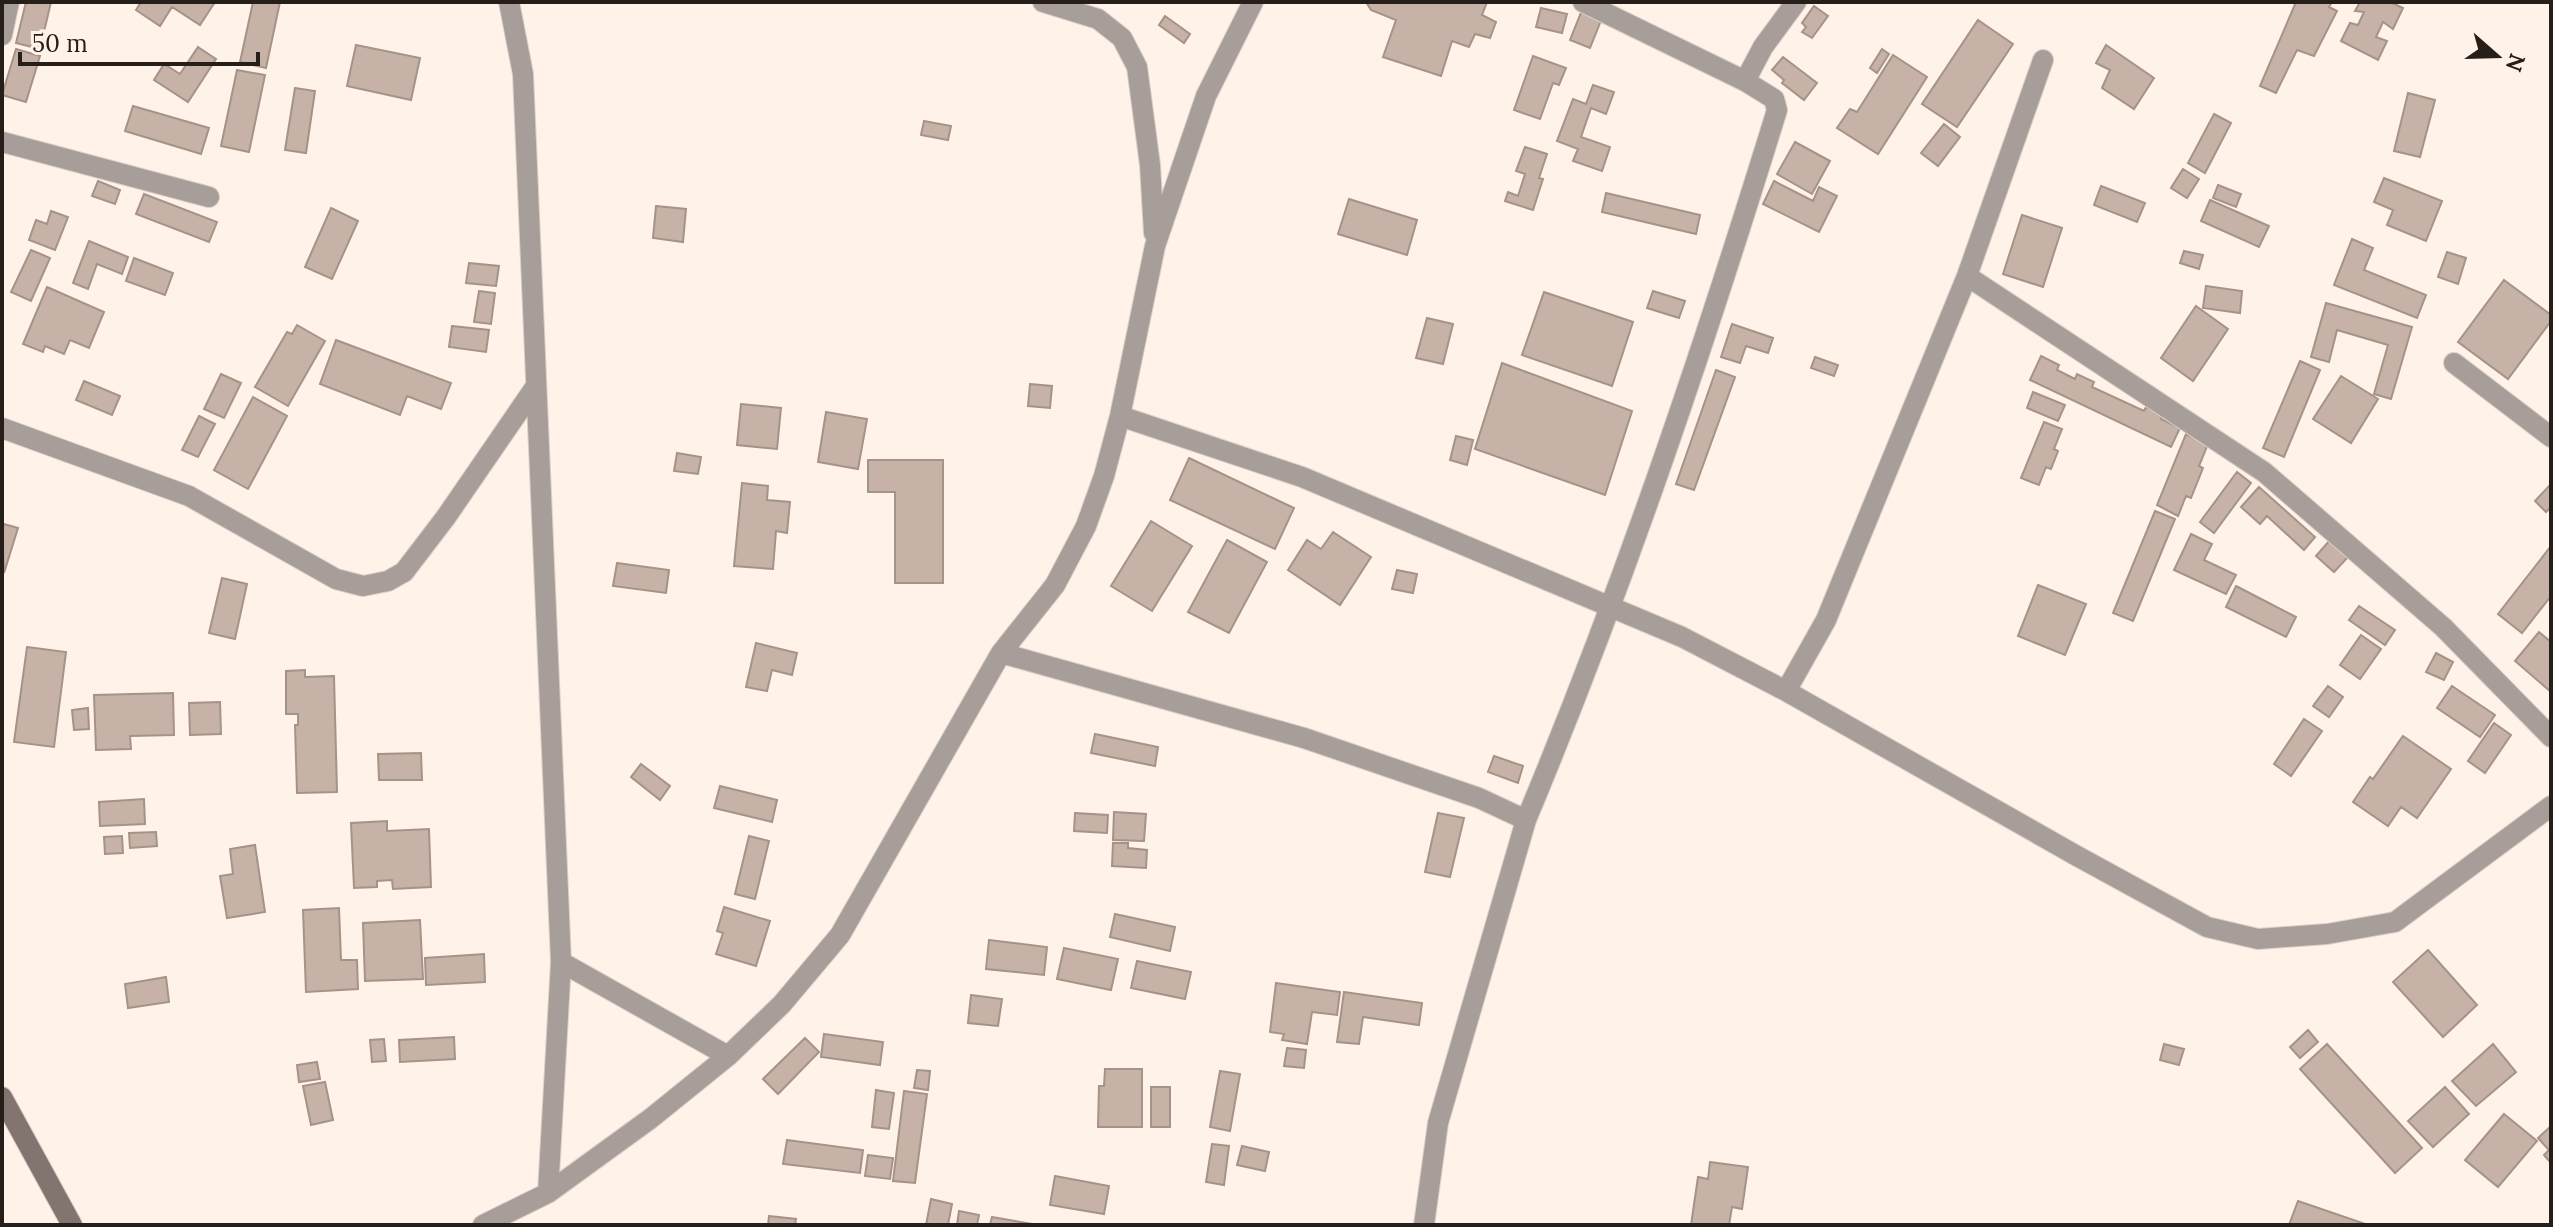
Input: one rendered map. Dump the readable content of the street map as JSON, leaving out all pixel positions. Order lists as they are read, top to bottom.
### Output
{
  "scale_bar": "50 m",
  "north": "right"
}
